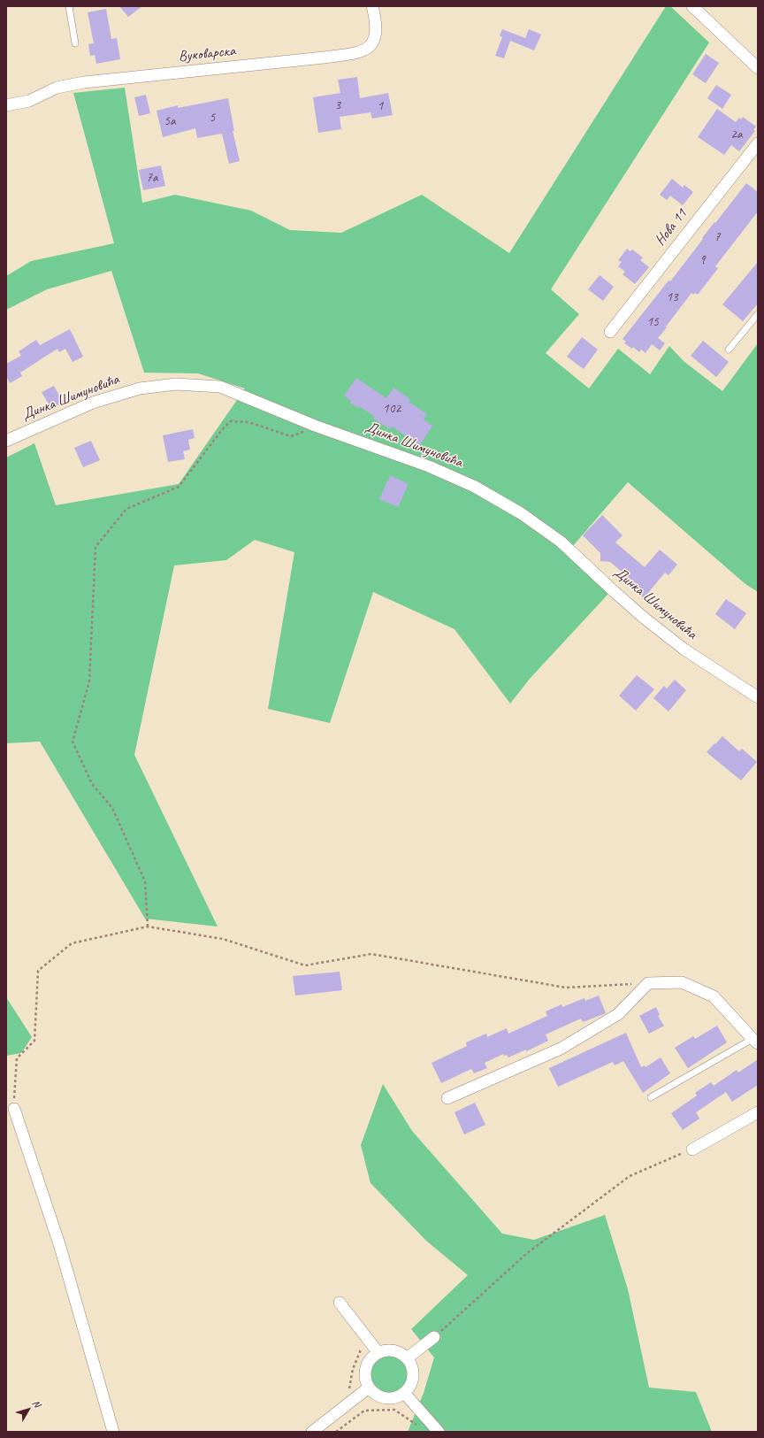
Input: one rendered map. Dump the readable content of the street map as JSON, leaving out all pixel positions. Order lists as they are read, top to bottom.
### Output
{
  "streets": {
    "street": ["Вуковарска", "Нова 11", "Динка Шимуновића"]
  },
  "house_numbers": [
    "3",
    "1",
    "5",
    "5a",
    "2a",
    "7a",
    "7",
    "9",
    "13",
    "15",
    "102"
  ],
  "north": "top right"
}
